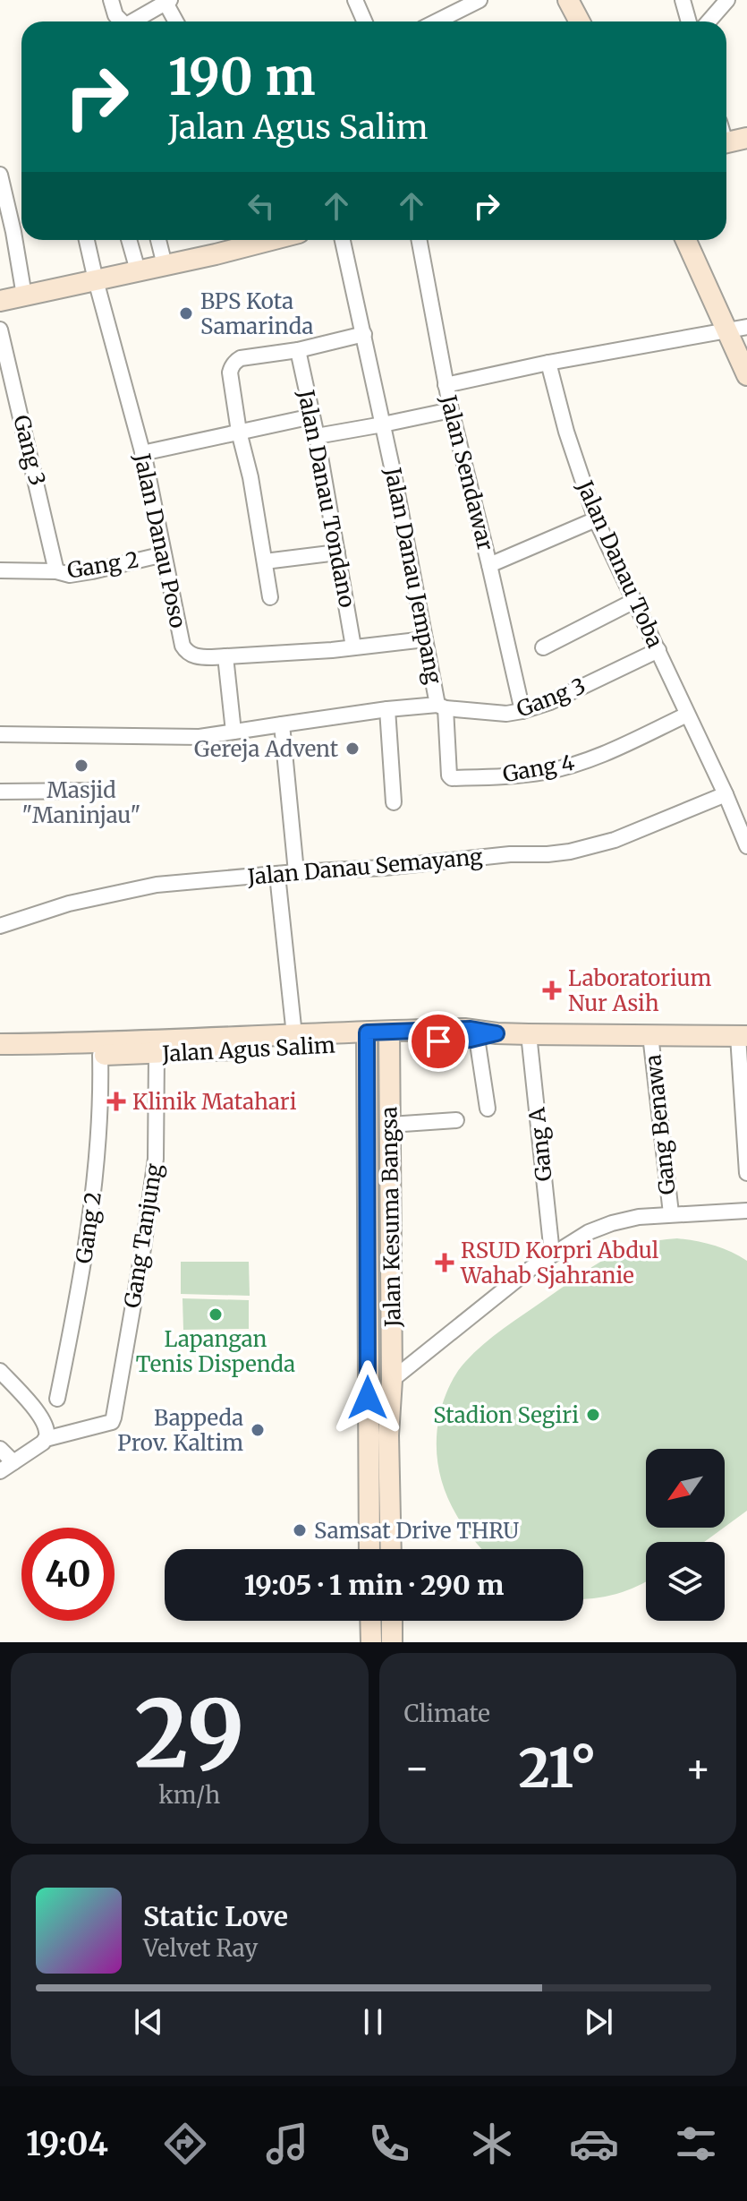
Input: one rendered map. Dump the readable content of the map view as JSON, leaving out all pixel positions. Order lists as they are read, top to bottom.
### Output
{
  "streets": {
    "street": [
      "Gang 3",
      "Jalan Sendawar",
      "Jalan Danau Tondano",
      "Jalan Danau Poso",
      "Jalan Danau Toba",
      "Gang 2",
      "Jalan Danau Jempang",
      "Gang 4",
      "Jalan Danau Semayang",
      "Jalan Agus Salim",
      "Gang Benawa",
      "Gang A",
      "Jalan Kesuma Bangsa",
      "Gang Tanjung"
    ]
  },
  "crossings": [
    ["Gang 3", "Jalan Sendawar"],
    ["Gang 3", "Jalan Danau Toba"],
    ["Gang 3", "Gang 2"],
    ["Gang 3", "Jalan Danau Jempang"],
    ["Gang 3", "Gang 4"],
    ["Jalan Danau Tondano", "Jalan Danau Poso"],
    ["Jalan Danau Poso", "Gang 2"],
    ["Jalan Danau Poso", "Jalan Danau Jempang"],
    ["Jalan Danau Toba", "Gang 4"],
    ["Jalan Danau Toba", "Jalan Danau Semayang"],
    ["Gang 2", "Jalan Agus Salim"],
    ["Jalan Danau Jempang", "Gang 4"],
    ["Jalan Agus Salim", "Gang Benawa"],
    ["Jalan Agus Salim", "Gang A"],
    ["Jalan Agus Salim", "Jalan Kesuma Bangsa"],
    ["Jalan Agus Salim", "Gang Tanjung"]
  ],
  "places": {
    "other": [
      "BPS Kota Samarinda",
      "Gereja Advent",
      "Masjid \"Maninjau\"",
      "Lapangan Tenis Dispenda",
      "Stadion Segiri",
      "Bappeda Prov. Kaltim",
      "Samsat Drive THRU"
    ],
    "health": ["Laboratorium Nur Asih", "Klinik Matahari", "RSUD Korpri Abdul Wahab Sjahranie"]
  },
  "north": "bottom left",
  "page": {
    "turn": ["190 m", "Jalan Agus Salim"],
    "limit": "40",
    "trip": "19:05 · 1 min · 290 m",
    "tile": [
      ["29", "km/h"],
      "Climate"
    ],
    "heat": ["−", "21°", "+"],
    "song": ["Static Love", "Velvet Ray"],
    "tabs": "19:04"
  }
}
